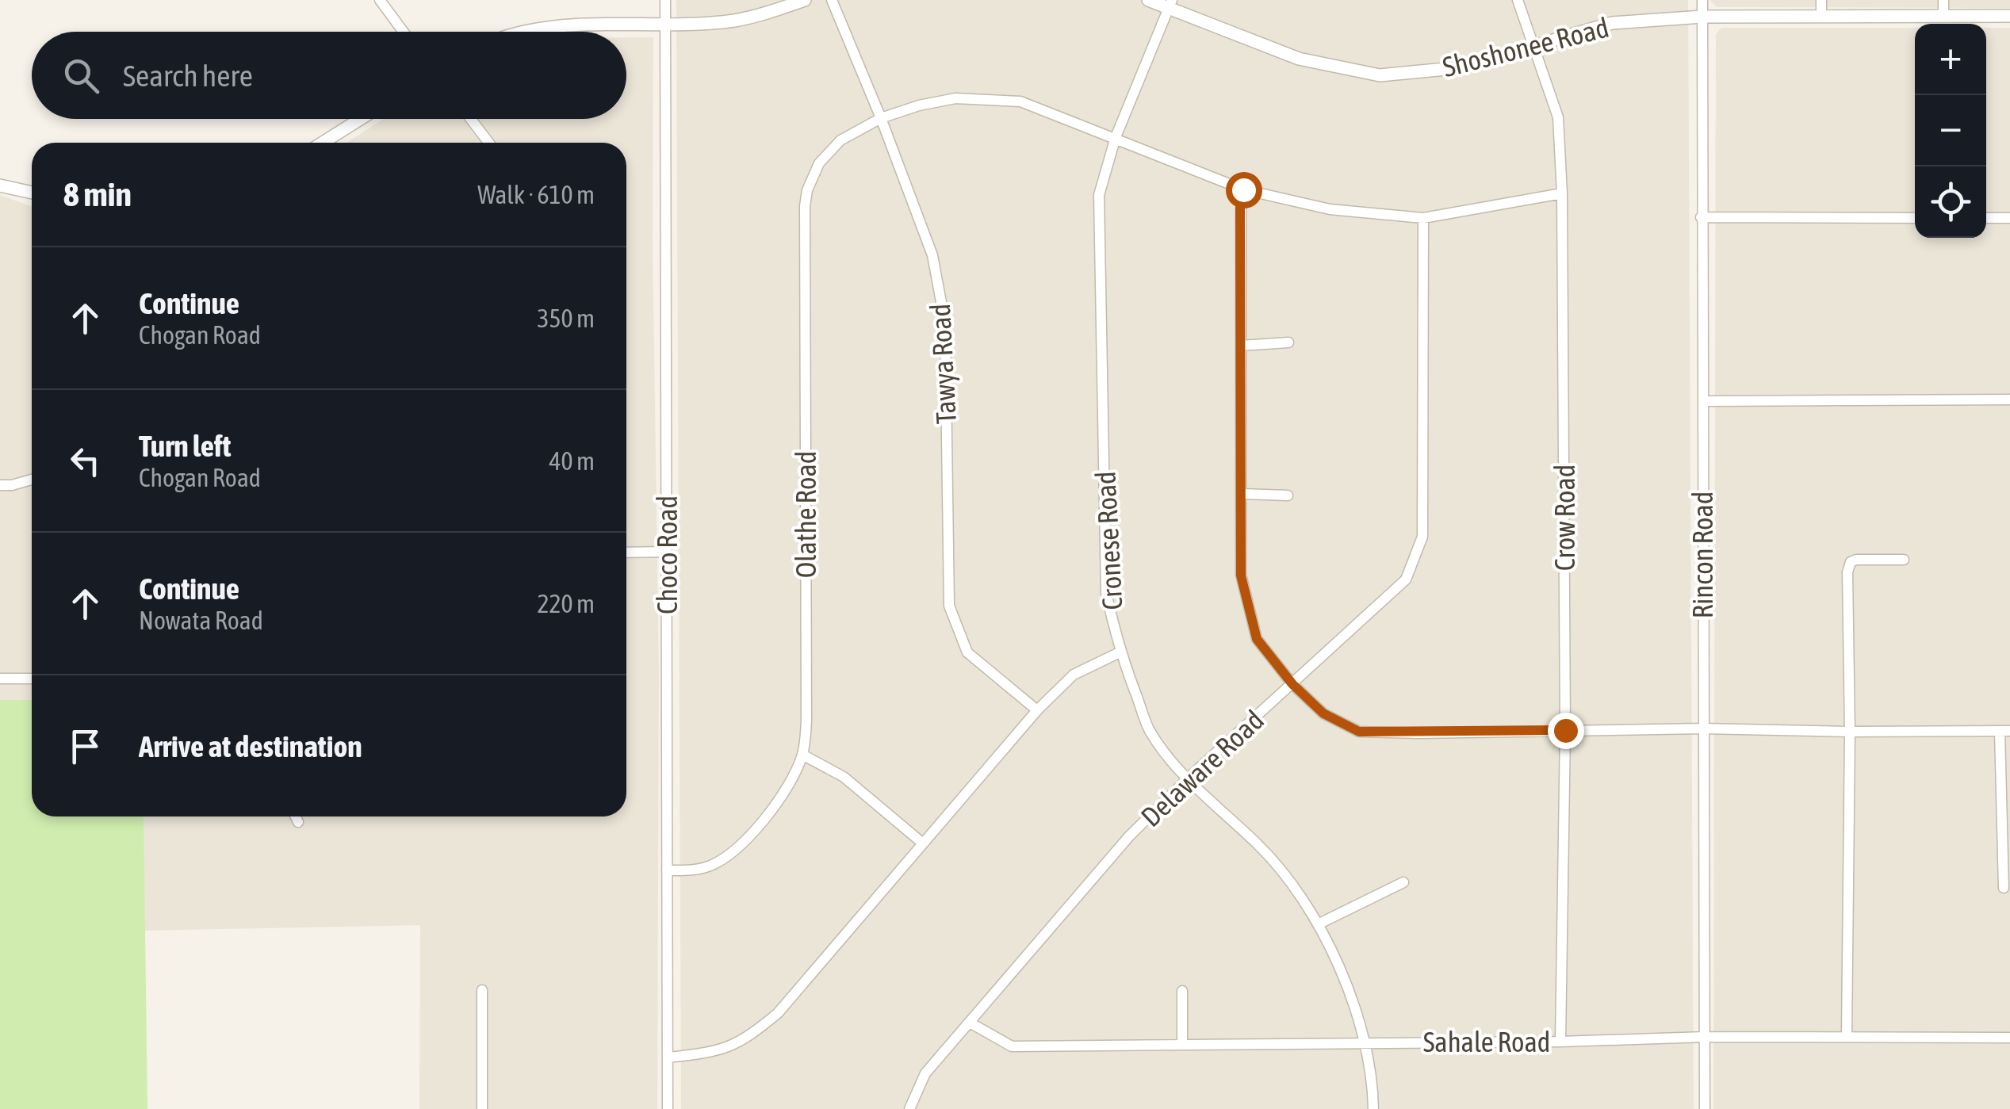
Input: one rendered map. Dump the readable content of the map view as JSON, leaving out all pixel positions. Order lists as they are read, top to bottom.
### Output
{
  "streets": {
    "street": [
      "Shoshonee Road",
      "Tawya Road",
      "Olathe Road",
      "Crow Road",
      "Cronese Road",
      "Choco Road",
      "Rincon Road",
      "Delaware Road",
      "Sahale Road"
    ]
  },
  "crossings": [
    ["Shoshonee Road", "Crow Road"],
    ["Shoshonee Road", "Cronese Road"],
    ["Shoshonee Road", "Rincon Road"],
    ["Tawya Road", "Olathe Road"],
    ["Olathe Road", "Crow Road"],
    ["Olathe Road", "Cronese Road"],
    ["Olathe Road", "Choco Road"],
    ["Olathe Road", "Delaware Road"],
    ["Crow Road", "Sahale Road"],
    ["Cronese Road", "Delaware Road"],
    ["Cronese Road", "Sahale Road"],
    ["Rincon Road", "Sahale Road"],
    ["Delaware Road", "Sahale Road"]
  ],
  "page": {
    "map_buttons": ["+", "−"],
    "search": "Search here",
    "heading": ["8 min", "Walk · 610 m"],
    "list": [
      ["Continue", "Chogan Road", "350 m"],
      ["Turn left", "Chogan Road", "40 m"],
      ["Continue", "Nowata Road", "220 m"],
      "Arrive at destination"
    ]
  }
}
